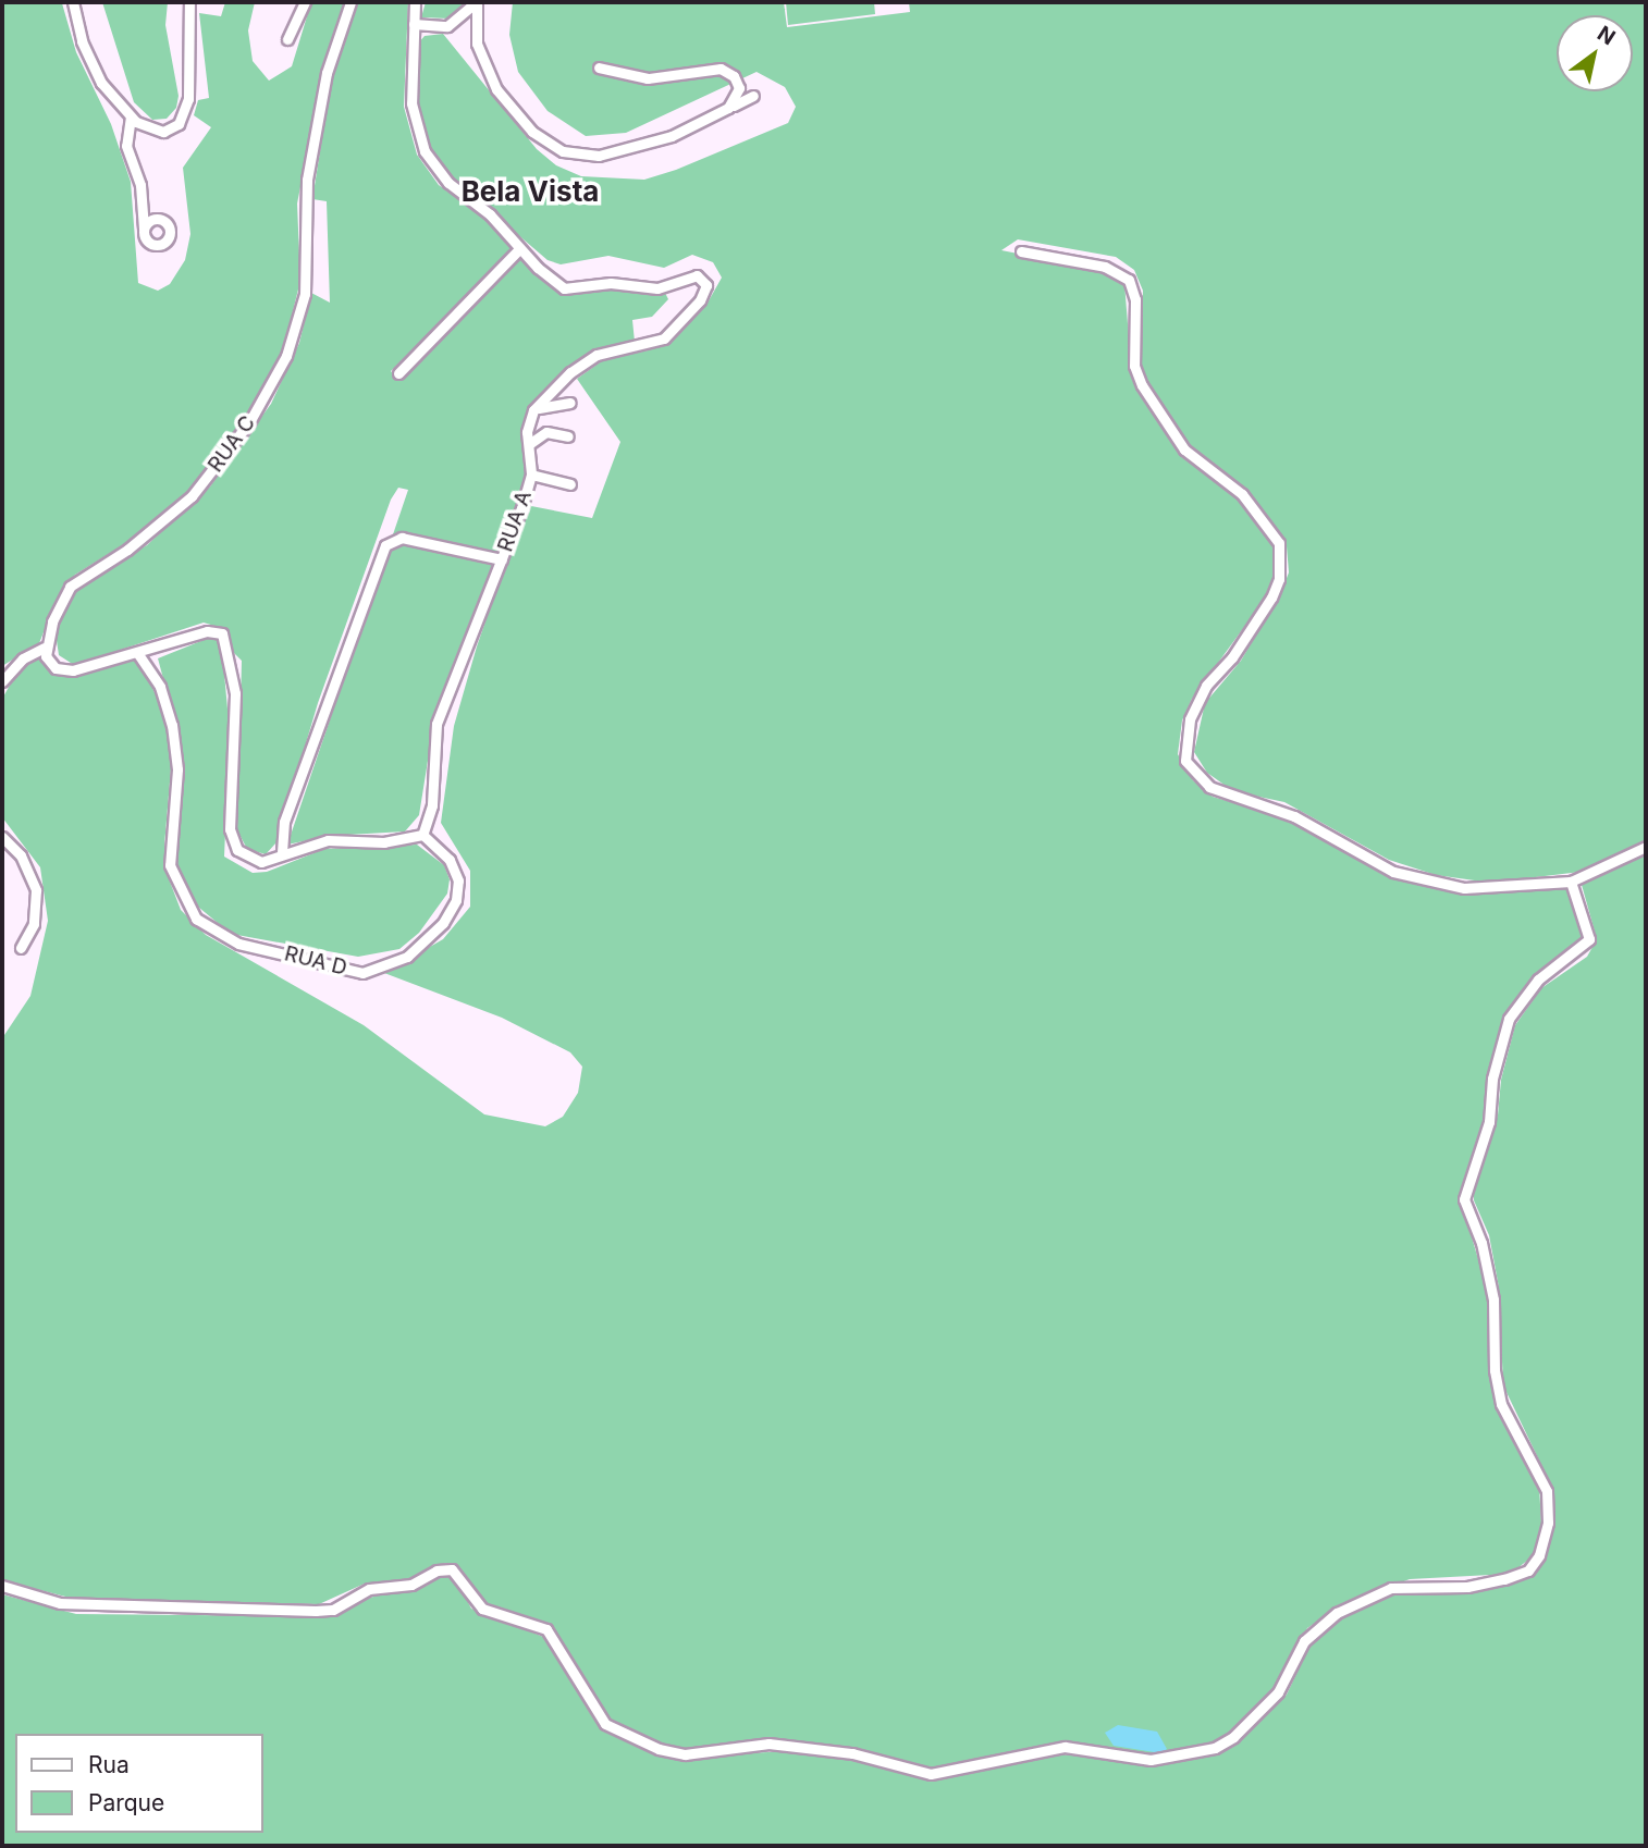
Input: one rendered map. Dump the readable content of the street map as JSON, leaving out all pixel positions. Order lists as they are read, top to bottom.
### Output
{
  "streets": {
    "street": ["RUA C", "RUA A", "RUA D"]
  },
  "crossings": [
    ["RUA A", "RUA D"]
  ],
  "districts": ["Bela Vista"],
  "legend": ["Rua", "Parque"],
  "north": "top right"
}
